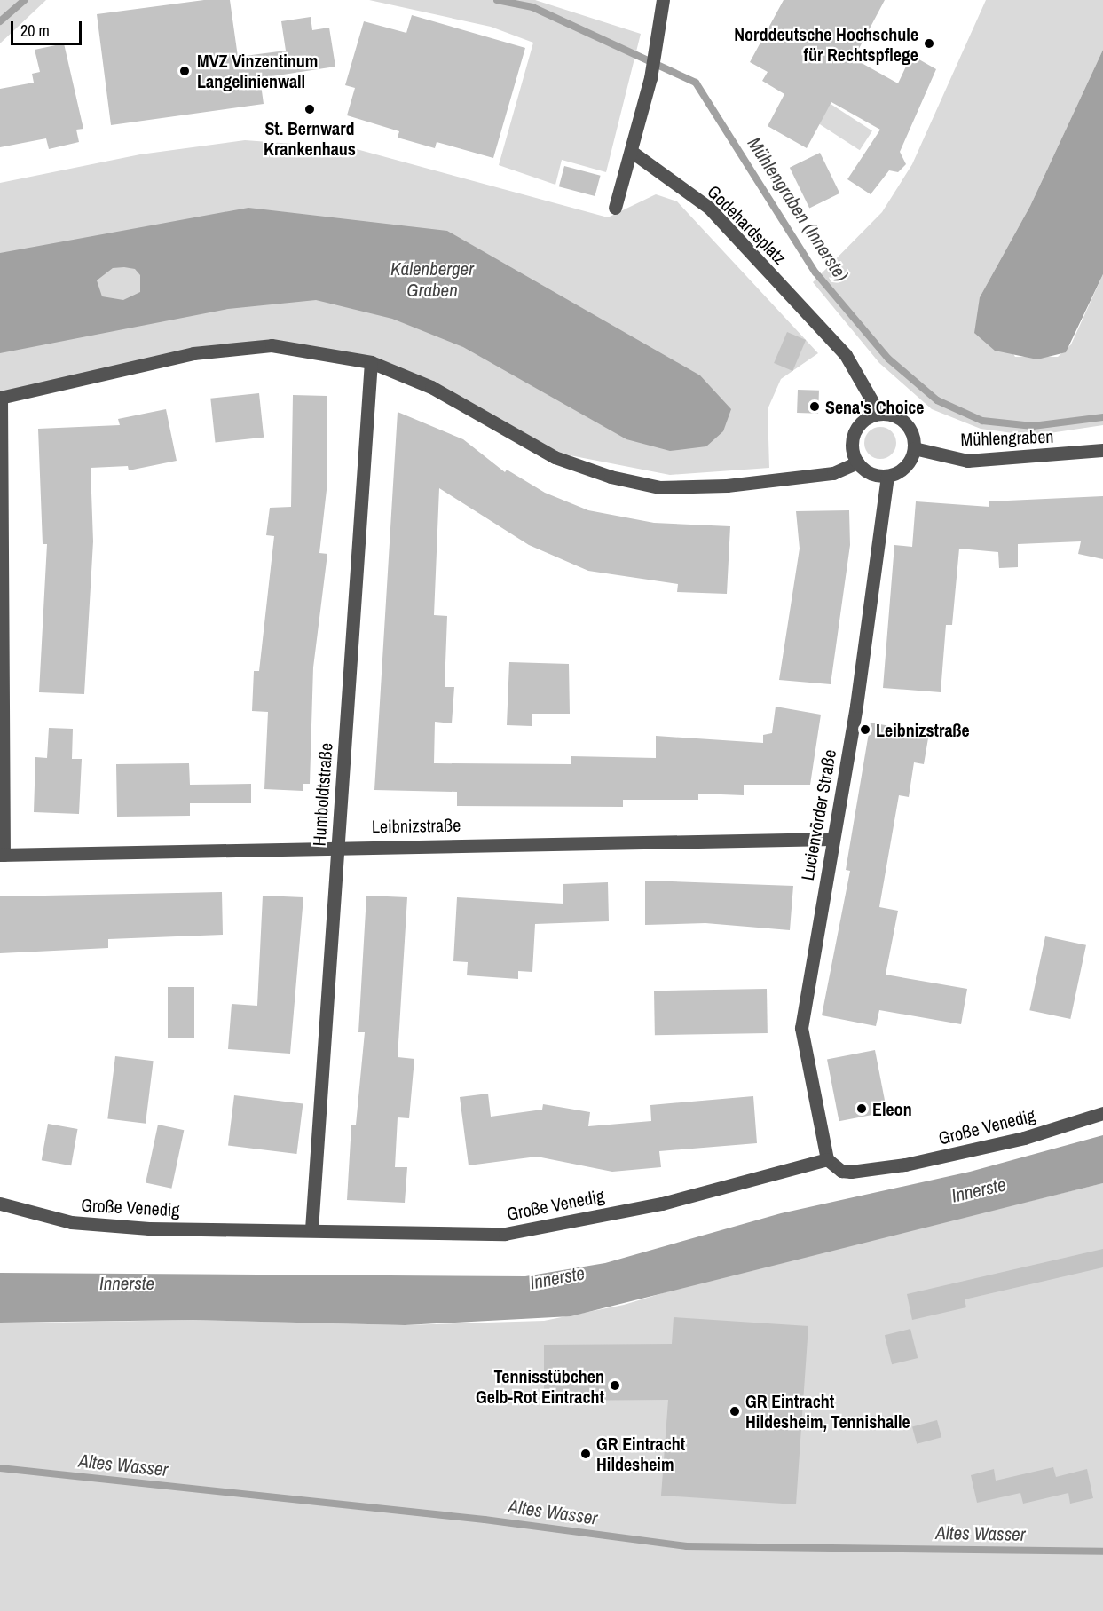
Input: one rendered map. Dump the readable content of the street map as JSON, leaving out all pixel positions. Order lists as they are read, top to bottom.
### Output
{
  "streets": {
    "street": [
      "Godehardsplatz",
      "Mühlengraben",
      "Humboldtstraße",
      "Lucienvörder Straße",
      "Leibnizstraße",
      "Große Venedig"
    ]
  },
  "crossings": [
    ["Godehardsplatz", "Mühlengraben"],
    ["Godehardsplatz", "Lucienvörder Straße"],
    ["Mühlengraben", "Lucienvörder Straße"],
    ["Humboldtstraße", "Leibnizstraße"],
    ["Humboldtstraße", "Große Venedig"],
    ["Lucienvörder Straße", "Leibnizstraße"],
    ["Lucienvörder Straße", "Große Venedig"]
  ],
  "water": [
    "Mühlengraben (Innerste)",
    "Kalenberger Graben",
    "Innerste",
    "Altes Wasser"
  ],
  "places": [
    "Norddeutsche Hochschule für Rechtspflege",
    "MVZ Vinzentinum Langelinienwall",
    "St. Bernward Krankenhaus",
    "Sena's Choice",
    "Leibnizstraße",
    "Eleon",
    "Tennisstübchen Gelb-Rot Eintracht",
    "GR Eintracht Hildesheim, Tennishalle",
    "GR Eintracht Hildesheim"
  ],
  "scale_bar": "20 m"
}
